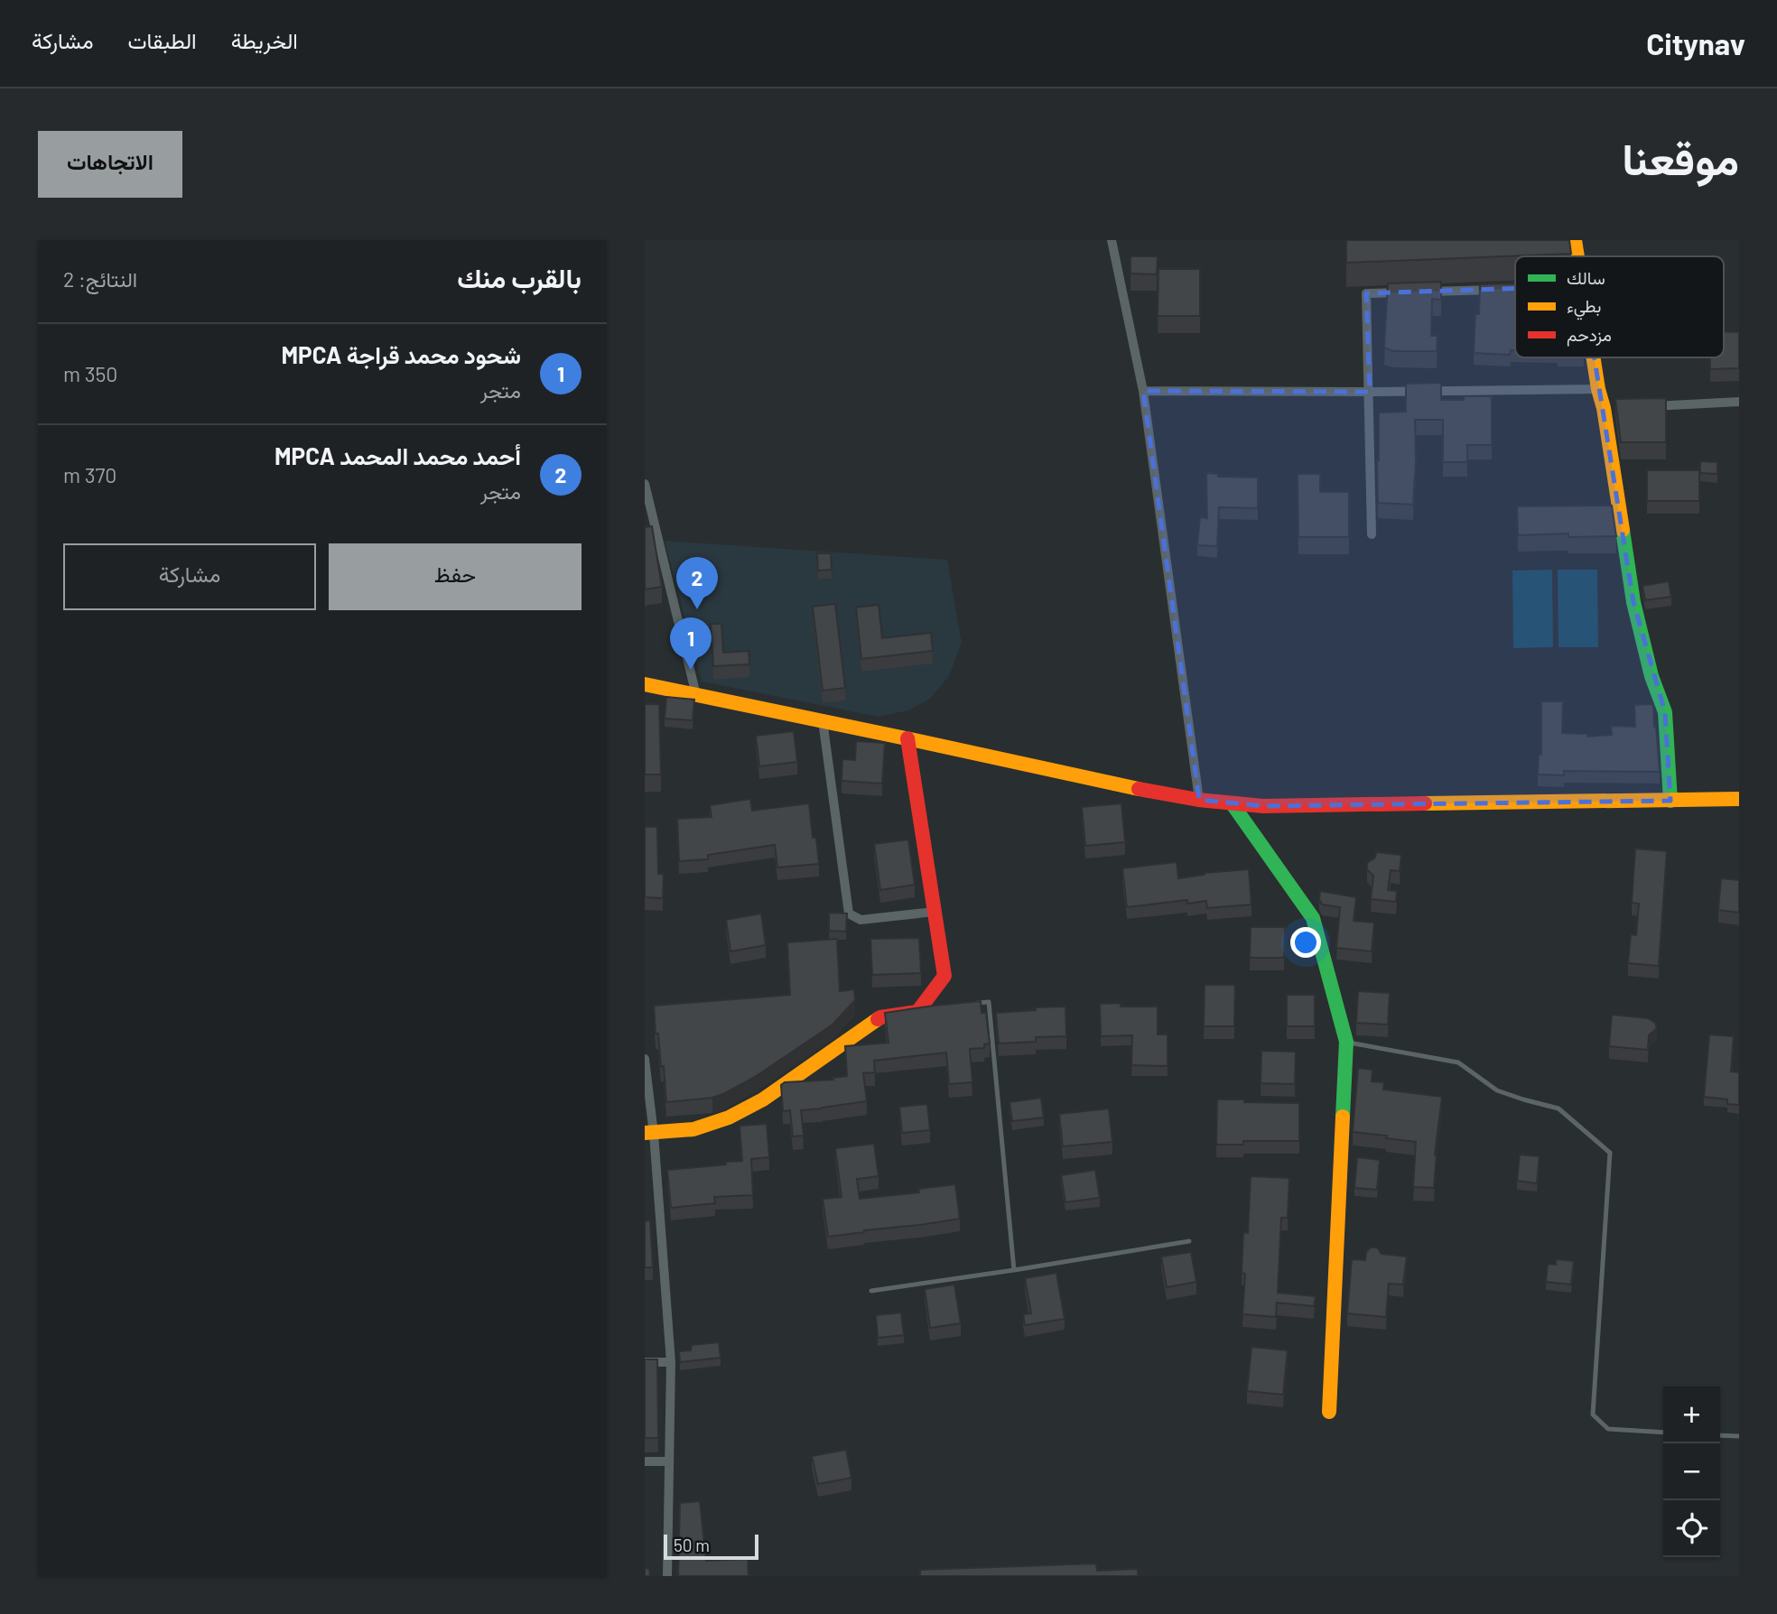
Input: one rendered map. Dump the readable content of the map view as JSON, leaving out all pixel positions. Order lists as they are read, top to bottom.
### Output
{
  "legend": ["سالك", "بطيء", "مزدحم"],
  "scale_bar": "50 m",
  "page": {
    "header": "Citynav",
    "nav": ["الخريطة", "الطبقات", "مشاركة"],
    "title": "موقعنا",
    "buttons": [
      "الاتجاهات",
      ["حفظ", "مشاركة"]
    ],
    "heading": ["بالقرب منك", "النتائج: 2"],
    "list": [
      {
        "mark": "1",
        "name": "شحود محمد قراجة MPCA",
        "note": "متجر",
        "value": "350 m"
      },
      {
        "mark": "2",
        "name": "أحمد محمد المحمد MPCA",
        "note": "متجر",
        "value": "370 m"
      }
    ],
    "pins": ["2", "1"],
    "map_buttons": ["+", "−"],
    "scale": "50 m"
  }
}
